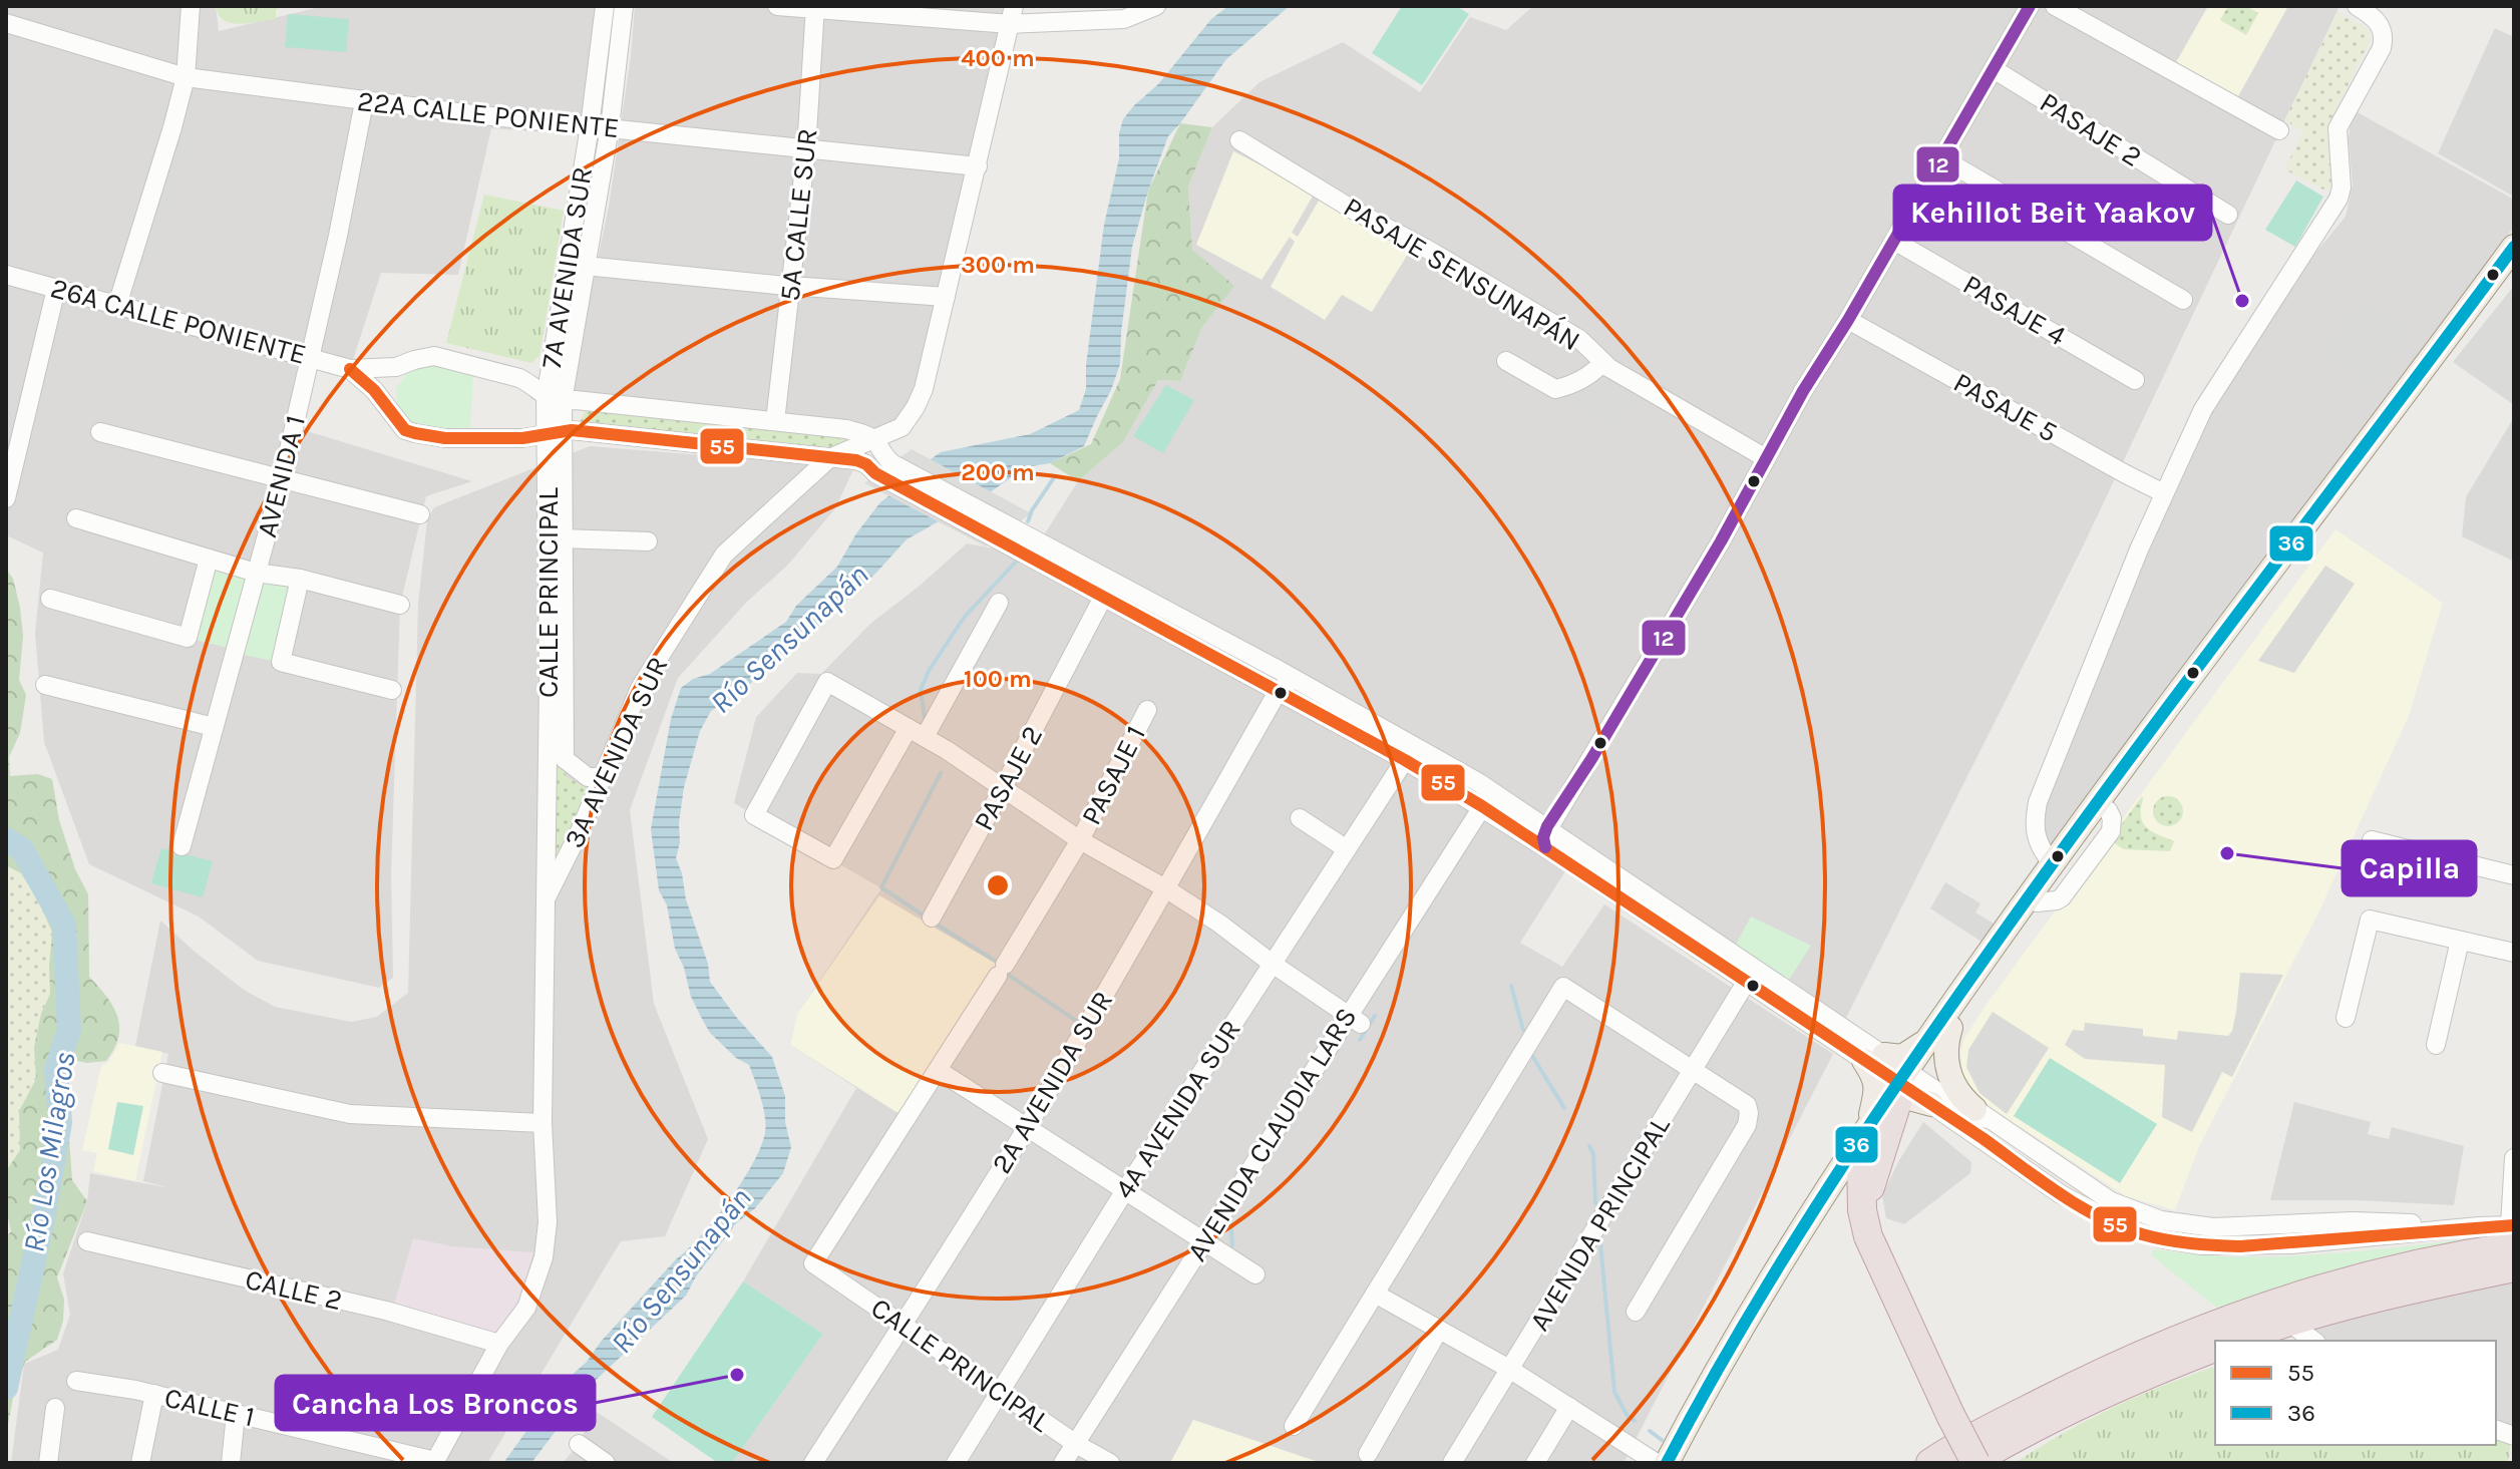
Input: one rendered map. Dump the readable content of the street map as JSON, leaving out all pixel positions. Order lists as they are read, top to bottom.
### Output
{
  "streets": {
    "street": [
      "22A CALLE PONIENTE",
      "PASAJE 2",
      "5A CALLE SUR",
      "7A AVENIDA SUR",
      "PASAJE SENSUNAPÁN",
      "PASAJE 4",
      "26A CALLE PONIENTE",
      "PASAJE 5",
      "AVENIDA 1",
      "CALLE PRINCIPAL",
      "3A AVENIDA SUR",
      "PASAJE 1",
      "2A AVENIDA SUR",
      "4A AVENIDA SUR",
      "AVENIDA CLAUDIA LARS",
      "AVENIDA PRINCIPAL",
      "CALLE 2",
      "CALLE 1"
    ]
  },
  "crossings": [
    ["22A CALLE PONIENTE", "5A CALLE SUR"],
    ["22A CALLE PONIENTE", "7A AVENIDA SUR"],
    ["22A CALLE PONIENTE", "AVENIDA 1"],
    ["22A CALLE PONIENTE", "3A AVENIDA SUR"],
    ["7A AVENIDA SUR", "26A CALLE PONIENTE"],
    ["7A AVENIDA SUR", "CALLE PRINCIPAL"],
    ["26A CALLE PONIENTE", "AVENIDA 1"],
    ["26A CALLE PONIENTE", "CALLE PRINCIPAL"],
    ["CALLE PRINCIPAL", "3A AVENIDA SUR"],
    ["CALLE PRINCIPAL", "PASAJE 1"],
    ["CALLE PRINCIPAL", "2A AVENIDA SUR"],
    ["CALLE PRINCIPAL", "4A AVENIDA SUR"],
    ["CALLE PRINCIPAL", "AVENIDA CLAUDIA LARS"],
    ["CALLE PRINCIPAL", "CALLE 2"],
    ["CALLE PRINCIPAL", "CALLE 1"]
  ],
  "water": ["Río Sensunapán", "Río Los Milagros"],
  "places": ["Kehillot Beit Yaakov", "Capilla", "Cancha Los Broncos"],
  "lines": ["transit line 12", "transit line 36", "transit line 55"],
  "legend": ["55", "36"],
  "rings": [
    "400 m",
    "300 m",
    "200 m",
    "100 m"
  ]
}
